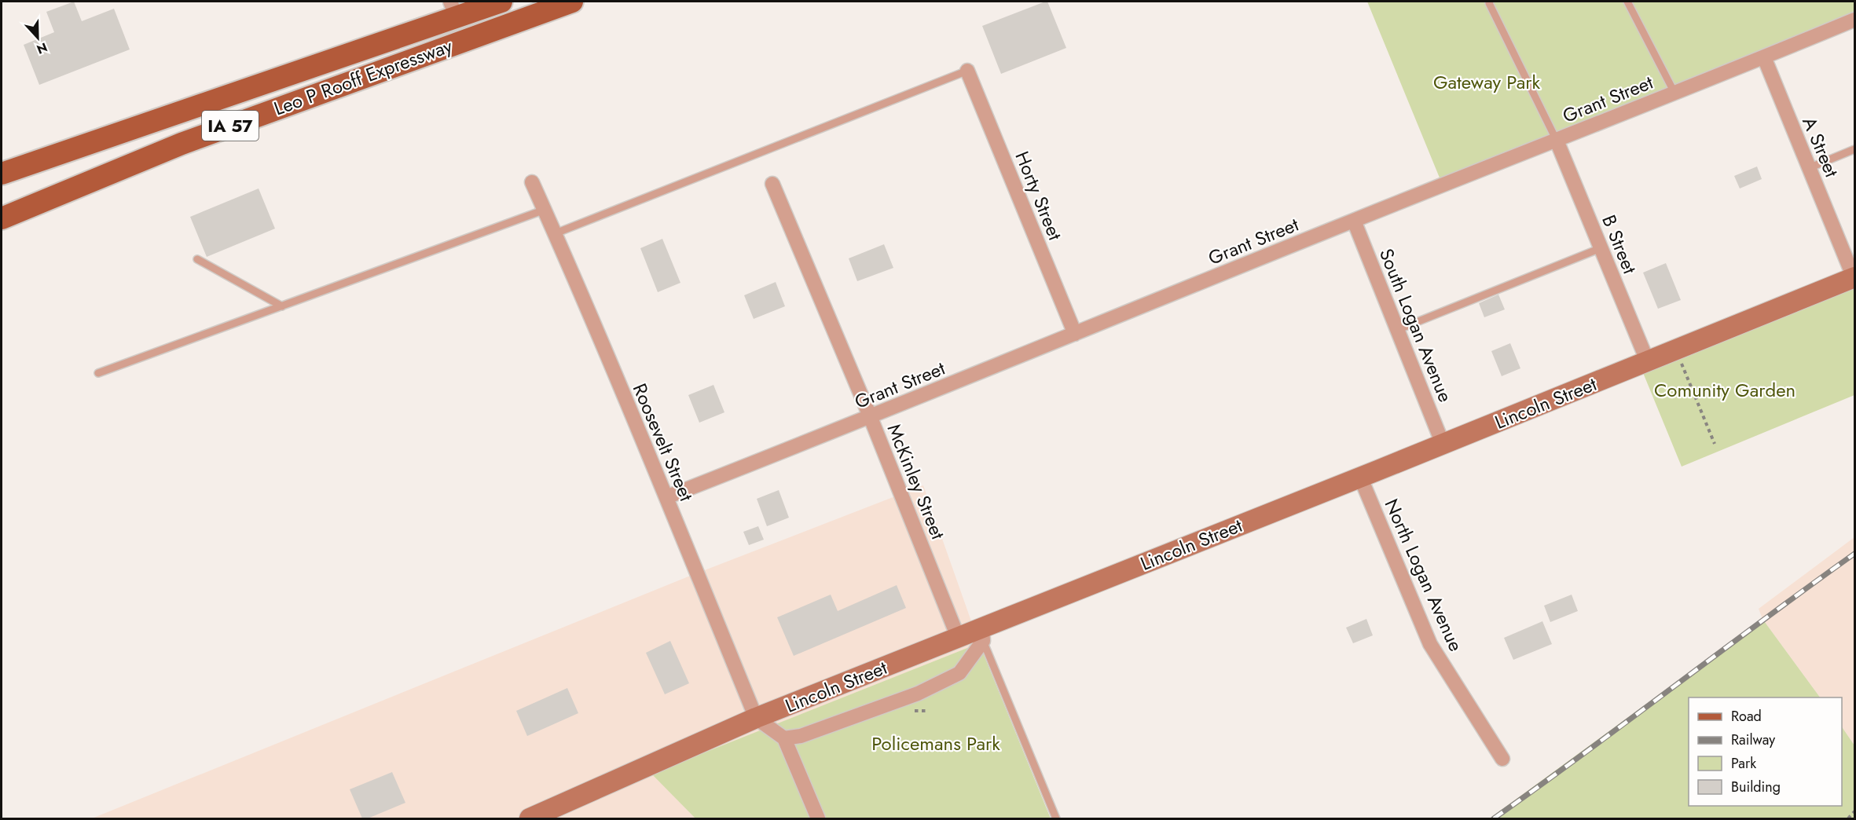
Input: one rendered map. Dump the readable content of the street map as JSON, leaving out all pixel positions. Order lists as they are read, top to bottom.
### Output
{
  "streets": {
    "main road": ["Leo P Rooff Expressway", "IA 57", "Lincoln Street"],
    "street": [
      "Grant Street",
      "A Street",
      "Horty Street",
      "B Street",
      "South Logan Avenue",
      "Roosevelt Street",
      "McKinley Street",
      "North Logan Avenue"
    ]
  },
  "crossings": [
    ["Grant Street", "A Street"],
    ["Grant Street", "Horty Street"],
    ["Grant Street", "B Street"],
    ["Grant Street", "South Logan Avenue"],
    ["Grant Street", "Roosevelt Street"],
    ["Grant Street", "McKinley Street"],
    ["A Street", "Lincoln Street"],
    ["B Street", "Lincoln Street"],
    ["South Logan Avenue", "Lincoln Street"],
    ["Lincoln Street", "Roosevelt Street"],
    ["Lincoln Street", "McKinley Street"],
    ["Lincoln Street", "North Logan Avenue"]
  ],
  "parks": ["Gateway Park", "Comunity Garden", "Policemans Park"],
  "legend": [
    "Road",
    "Railway",
    "Park",
    "Building"
  ],
  "north": "bottom"
}
